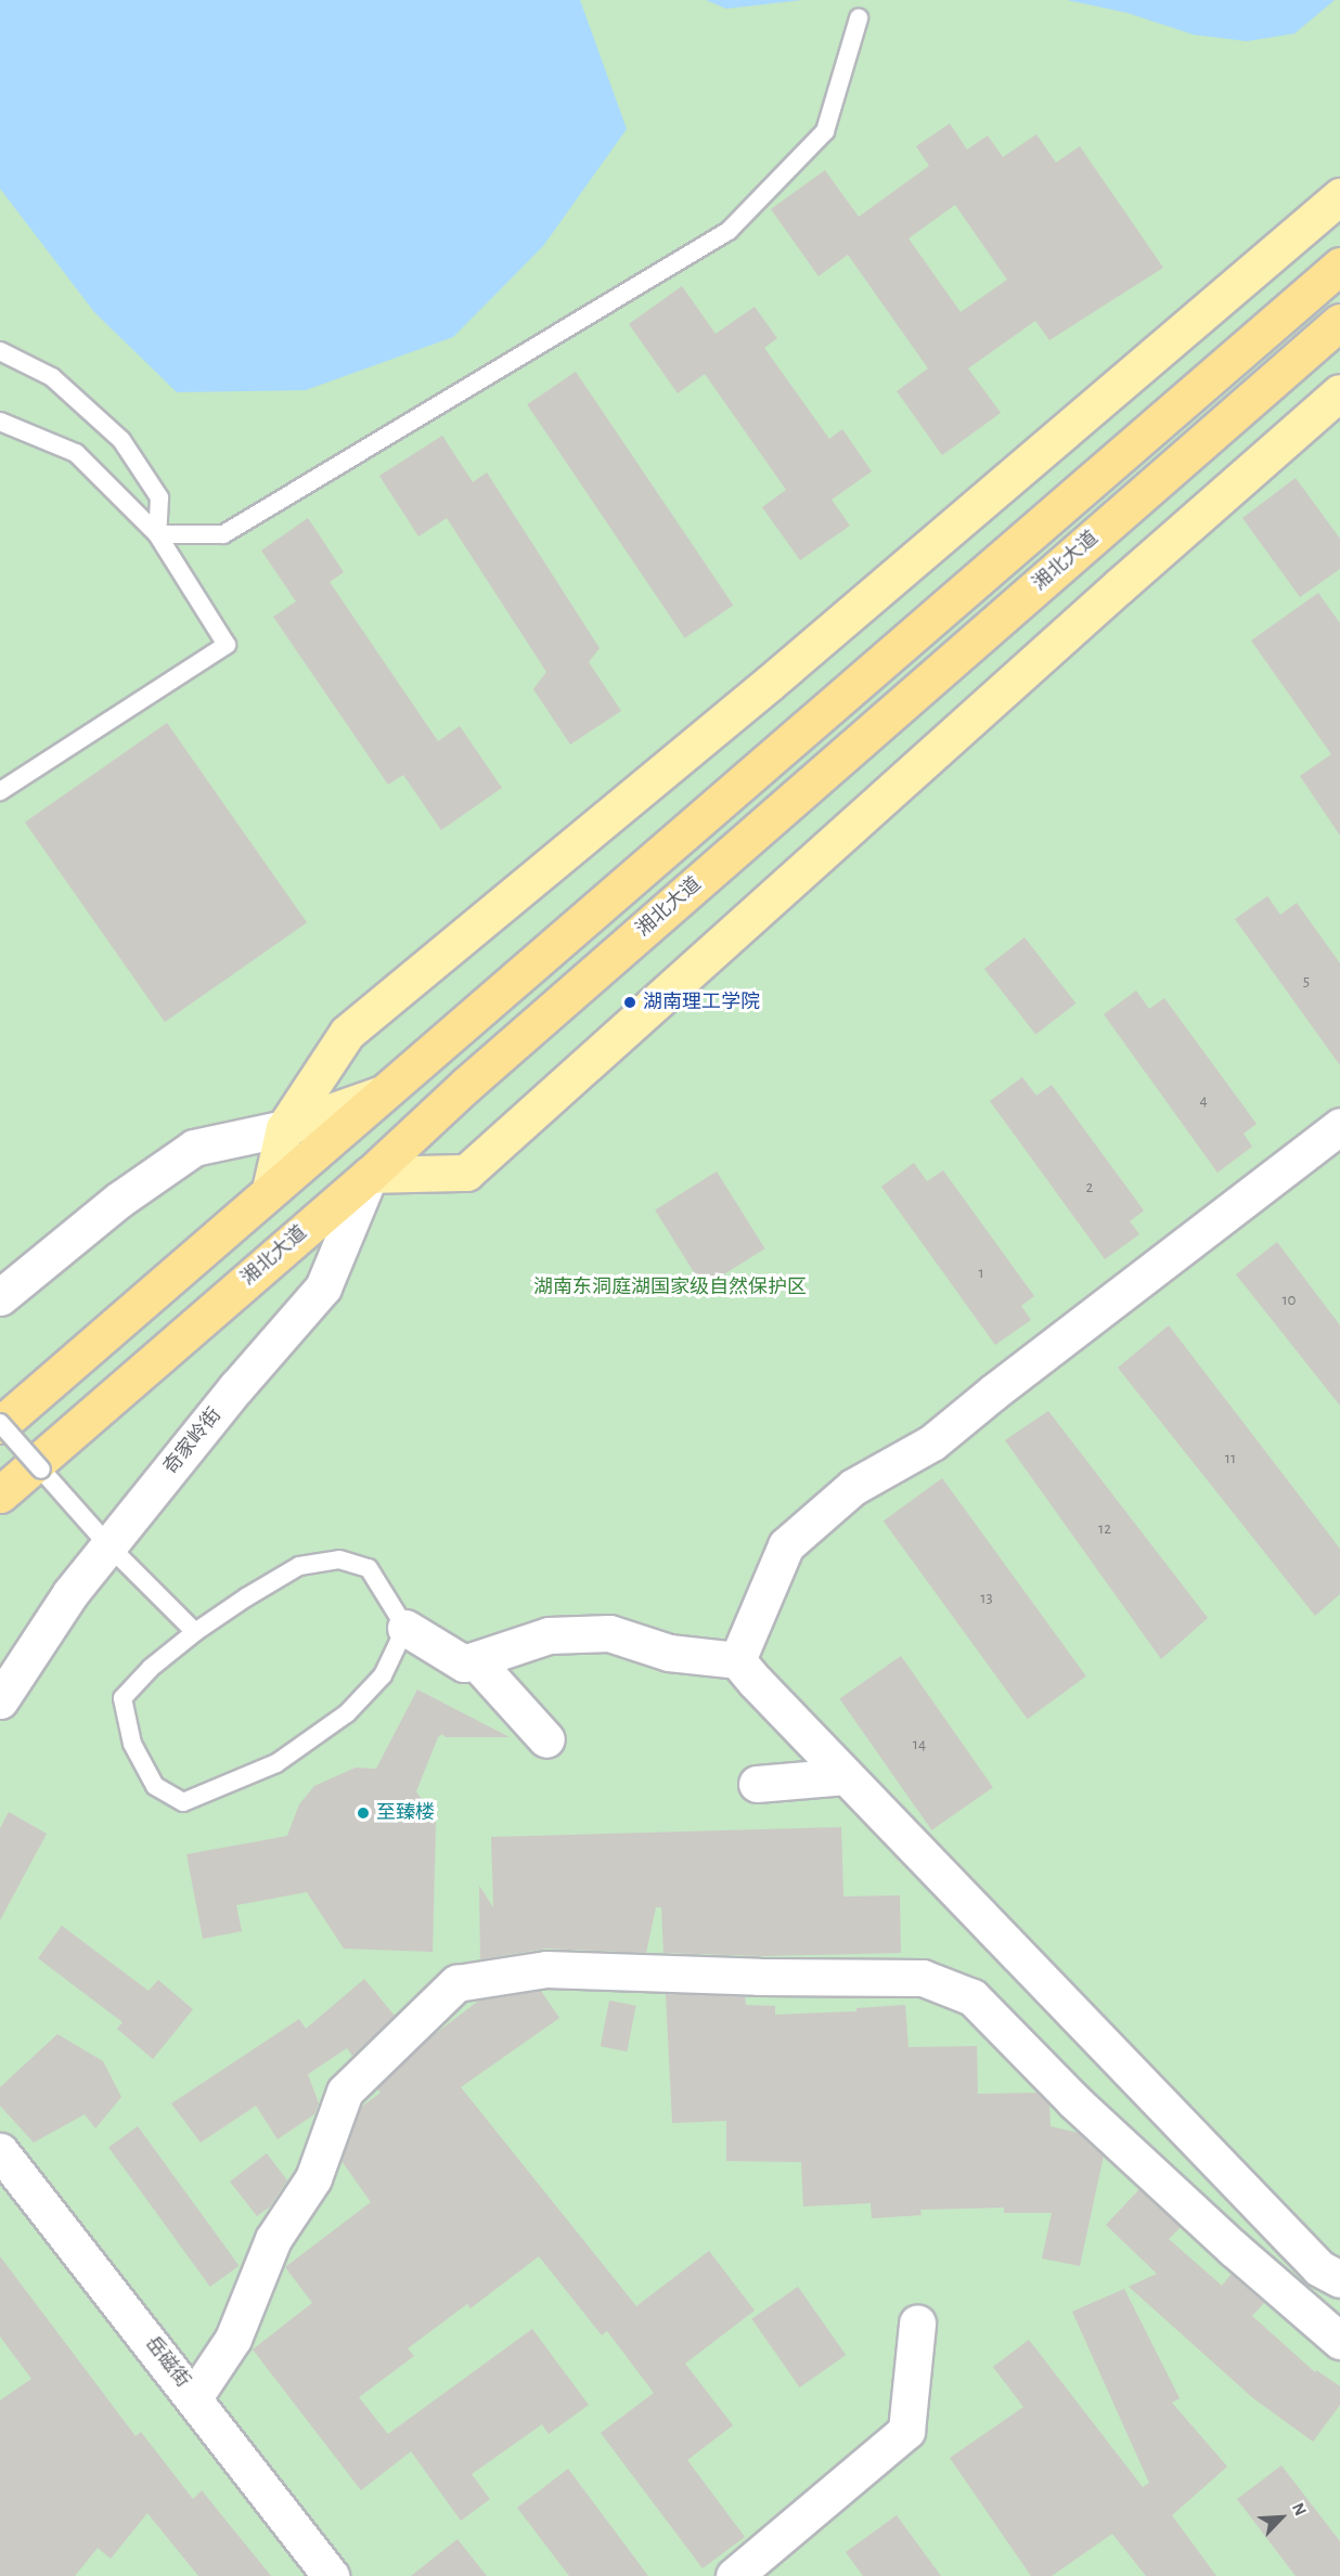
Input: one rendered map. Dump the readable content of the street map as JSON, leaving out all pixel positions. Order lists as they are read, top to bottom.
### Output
{
  "streets": {
    "highway": ["湘北大道"],
    "street": ["奇家岭街", "岳磁街"]
  },
  "crossings": [
    ["湘北大道", "奇家岭街"]
  ],
  "parks": ["湖南东洞庭湖国家级自然保护区"],
  "places": ["湖南理工学院", "至臻楼"],
  "house_numbers": [
    "5",
    "4",
    "2",
    "1",
    "10",
    "11",
    "12",
    "13",
    "14"
  ],
  "north": "top right"
}
